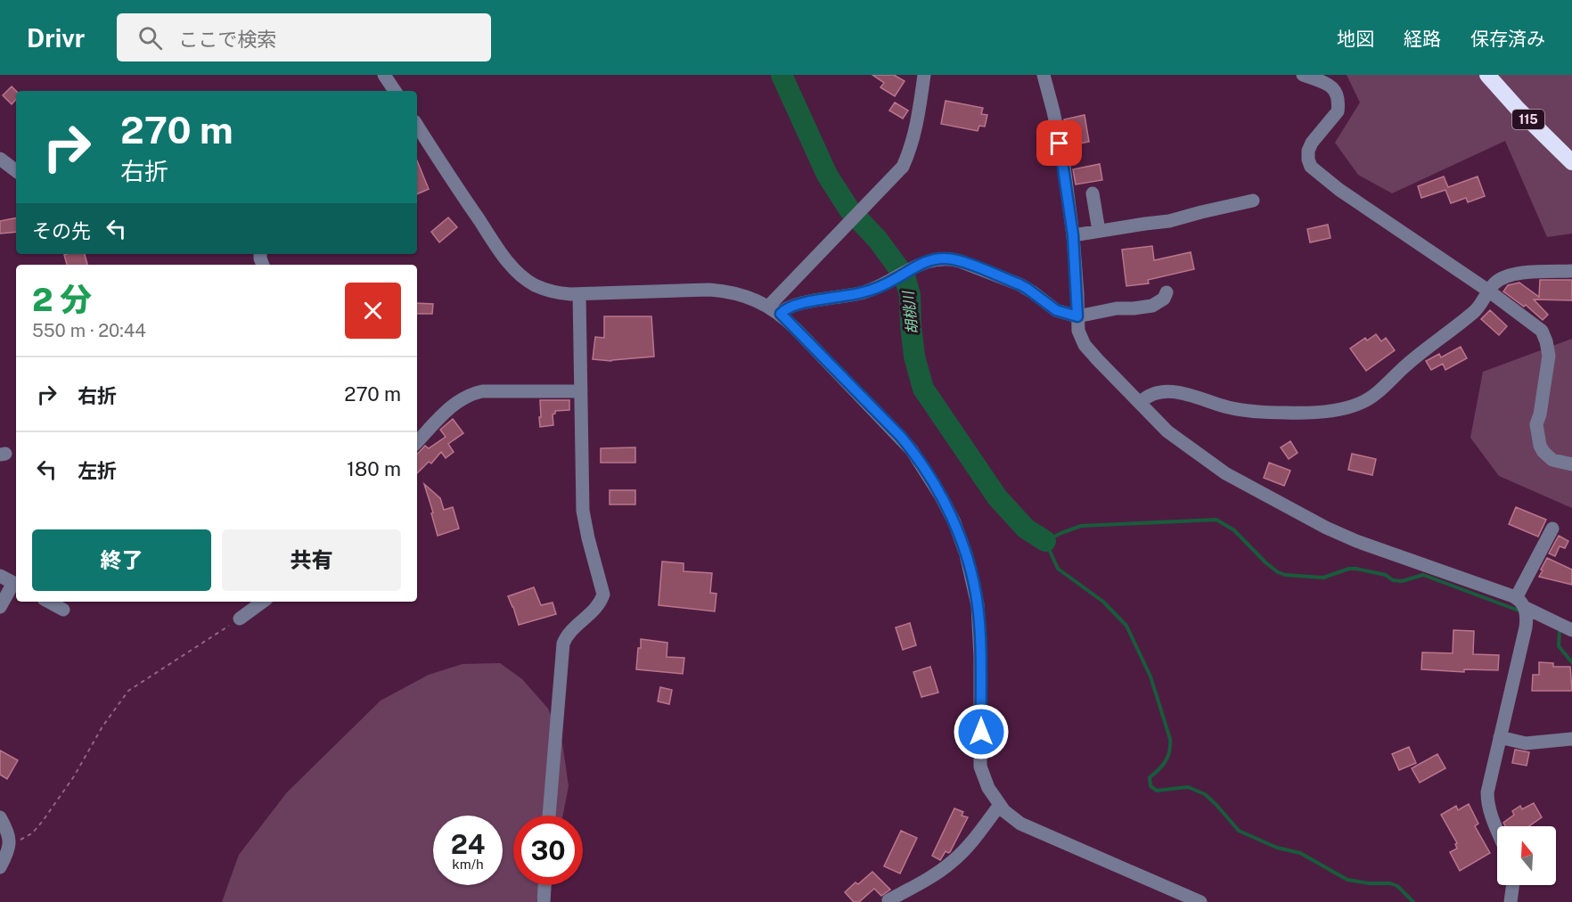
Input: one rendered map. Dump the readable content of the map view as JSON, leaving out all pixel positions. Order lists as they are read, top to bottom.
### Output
{
  "streets": {
    "highway": ["115"]
  },
  "water": ["胡桃川"],
  "north": "top",
  "page": {
    "header": "Drivr",
    "search": "ここで検索",
    "nav": ["地図", "経路", "保存済み"],
    "turn": ["270 m", "右折"],
    "then": "その先",
    "heading": ["2 分", "550 m · 20:44"],
    "list": [
      {
        "name": "右折",
        "value": "270 m"
      },
      {
        "name": "左折",
        "value": "180 m"
      }
    ],
    "buttons": ["終了", "共有"],
    "speed": "24 km/h",
    "limit": "30"
  }
}
